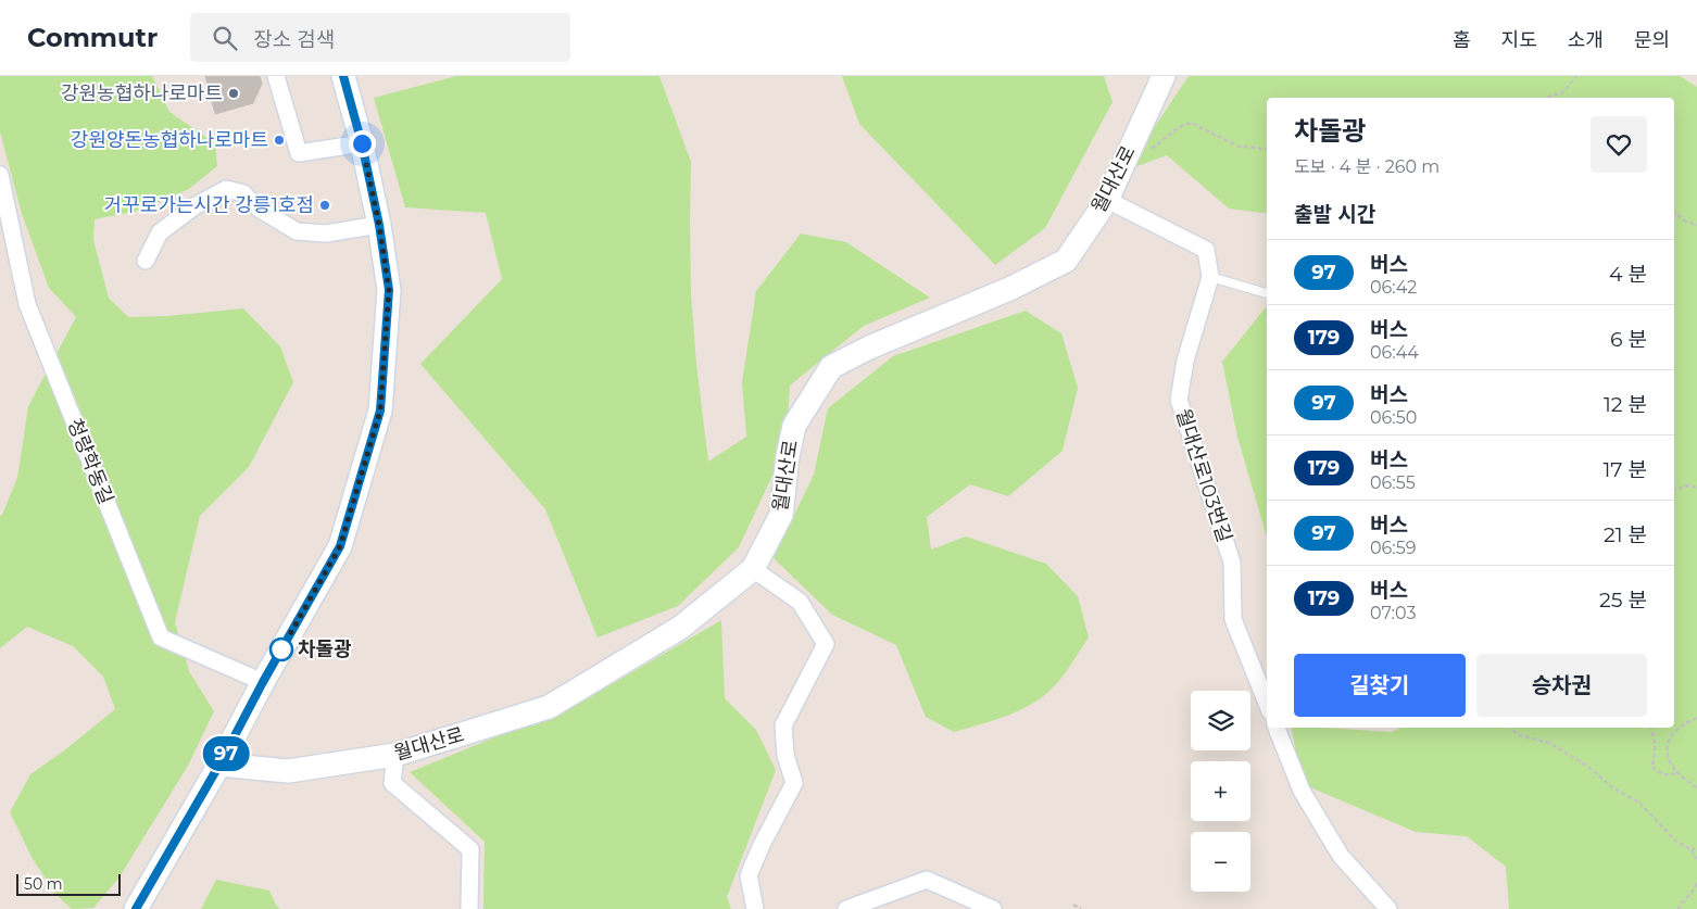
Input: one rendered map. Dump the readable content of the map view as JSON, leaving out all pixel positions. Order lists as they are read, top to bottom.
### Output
{
  "streets": {
    "street": ["월대산로", "청량학동길", "월대산로103번길"]
  },
  "crossings": [
    ["월대산로", "월대산로103번길"]
  ],
  "places": [
    "강원농협하나로마트",
    "강원양돈농협하나로마트",
    "거꾸로가는시간 강릉1호점",
    "차돌광"
  ],
  "lines": ["bus line 97"],
  "scale_bar": "50 m",
  "page": {
    "header": "Commutr",
    "search": "장소 검색",
    "nav": [
      "홈",
      "지도",
      "소개",
      "문의"
    ],
    "on_map": "97",
    "heading": [
      ["차돌광", "도보 · 4 분 · 260 m"],
      "출발 시간"
    ],
    "list": [
      {
        "mark": "97",
        "name": "버스",
        "note": "06:42",
        "value": "4 분"
      },
      {
        "mark": "179",
        "name": "버스",
        "note": "06:44",
        "value": "6 분"
      },
      {
        "mark": "97",
        "name": "버스",
        "note": "06:50",
        "value": "12 분"
      },
      {
        "mark": "179",
        "name": "버스",
        "note": "06:55",
        "value": "17 분"
      },
      {
        "mark": "97",
        "name": "버스",
        "note": "06:59",
        "value": "21 분"
      },
      {
        "mark": "179",
        "name": "버스",
        "note": "07:03",
        "value": "25 분"
      }
    ],
    "buttons": ["길찾기", "승차권"],
    "map_buttons": ["+", "−"],
    "scale": "50 m"
  }
}
